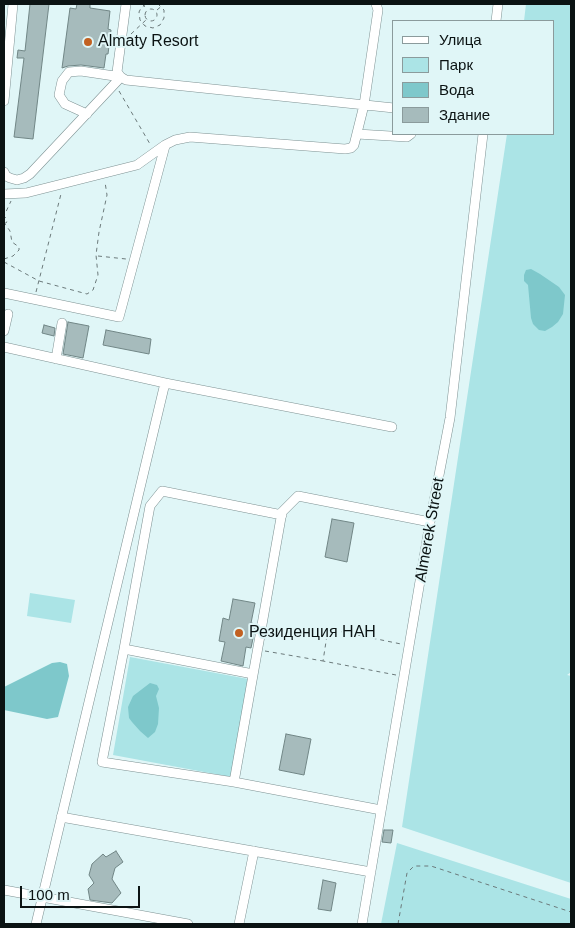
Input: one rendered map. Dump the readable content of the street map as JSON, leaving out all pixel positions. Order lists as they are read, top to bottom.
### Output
{
  "streets": {
    "street": ["Almerek Street"]
  },
  "places": ["Almaty Resort", "Резиденция НАН"],
  "legend": [
    "Улица",
    "Парк",
    "Вода",
    "Здание"
  ],
  "scale_bar": "100 m"
}
